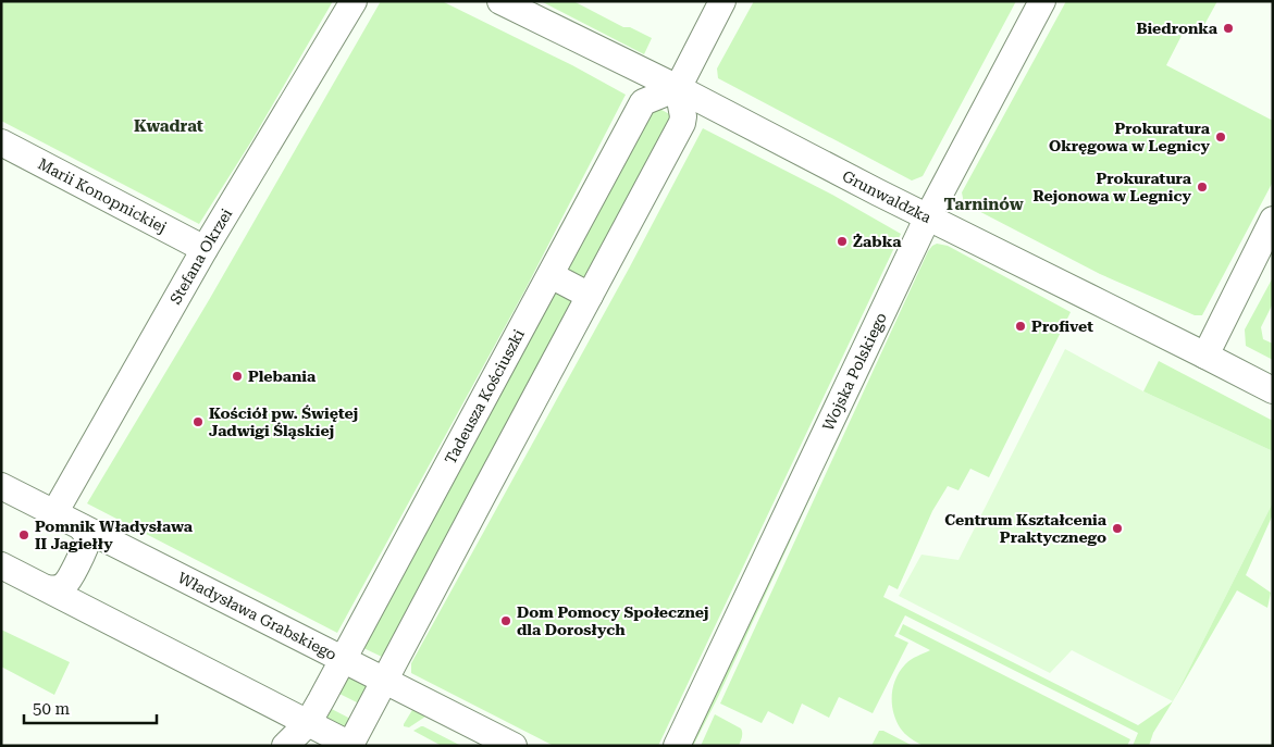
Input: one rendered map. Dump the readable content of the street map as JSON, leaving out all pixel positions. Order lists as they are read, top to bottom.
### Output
{
  "streets": {
    "street": [
      "Marii Konopnickiej",
      "Grunwaldzka",
      "Stefana Okrzei",
      "Wojska Polskiego",
      "Tadeusza Kościuszki",
      "Władysława Grabskiego"
    ]
  },
  "crossings": [
    ["Marii Konopnickiej", "Stefana Okrzei"],
    ["Grunwaldzka", "Wojska Polskiego"],
    ["Grunwaldzka", "Tadeusza Kościuszki"],
    ["Stefana Okrzei", "Władysława Grabskiego"],
    ["Tadeusza Kościuszki", "Władysława Grabskiego"]
  ],
  "districts": ["Kwadrat", "Tarninów"],
  "places": [
    "Biedronka",
    "Prokuratura Okręgowa w Legnicy",
    "Prokuratura Rejonowa w Legnicy",
    "Żabka",
    "Profivet",
    "Plebania",
    "Kościół pw. Świętej Jadwigi Śląskiej",
    "Centrum Kształcenia Praktycznego",
    "Pomnik Władysława II Jagiełły",
    "Dom Pomocy Społecznej dla Dorosłych"
  ],
  "scale_bar": "50 m"
}
